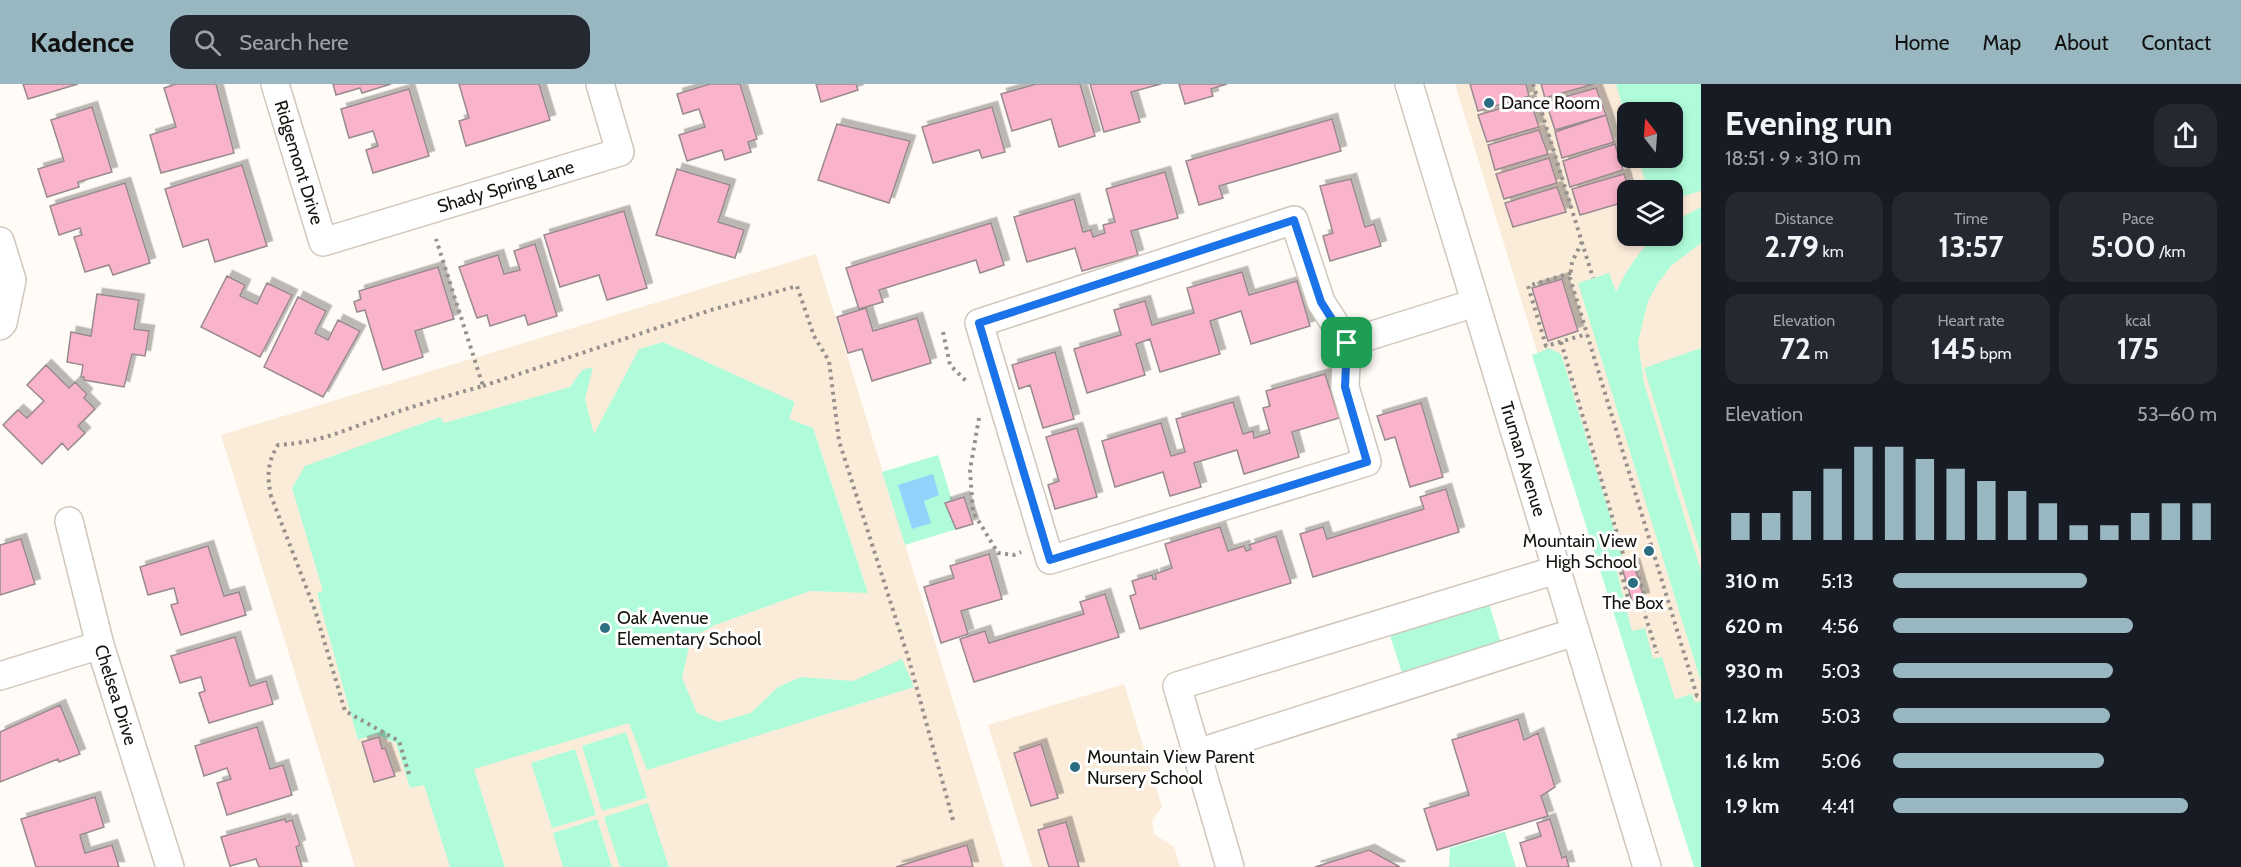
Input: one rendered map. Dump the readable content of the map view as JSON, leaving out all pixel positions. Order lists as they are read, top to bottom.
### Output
{
  "streets": {
    "street": [
      "Ridgemont Drive",
      "Shady Spring Lane",
      "Truman Avenue",
      "Chelsea Drive"
    ]
  },
  "crossings": [
    ["Ridgemont Drive", "Shady Spring Lane"]
  ],
  "places": [
    "Dance Room",
    "Mountain View High School",
    "The Box",
    "Oak Avenue Elementary School",
    "Mountain View Parent Nursery School"
  ],
  "north": "top",
  "page": {
    "header": "Kadence",
    "search": "Search here",
    "nav": [
      "Home",
      "Map",
      "About",
      "Contact"
    ],
    "heading": ["Evening run", "18:51 · 9 × 310 m"],
    "stats": [
      ["Distance", "2.79 km"],
      ["Time", "13:57"],
      ["Pace", "5:00 /km"],
      ["Elevation", "72 m"],
      ["Heart rate", "145 bpm"],
      ["kcal", "175"]
    ],
    "chart": ["Elevation", "53–60 m"],
    "list": [
      {
        "name": "310 m",
        "note": "5:13"
      },
      {
        "name": "620 m",
        "note": "4:56"
      },
      {
        "name": "930 m",
        "note": "5:03"
      },
      {
        "name": "1.2 km",
        "note": "5:03"
      },
      {
        "name": "1.6 km",
        "note": "5:06"
      },
      {
        "name": "1.9 km",
        "note": "4:41"
      }
    ]
  }
}
